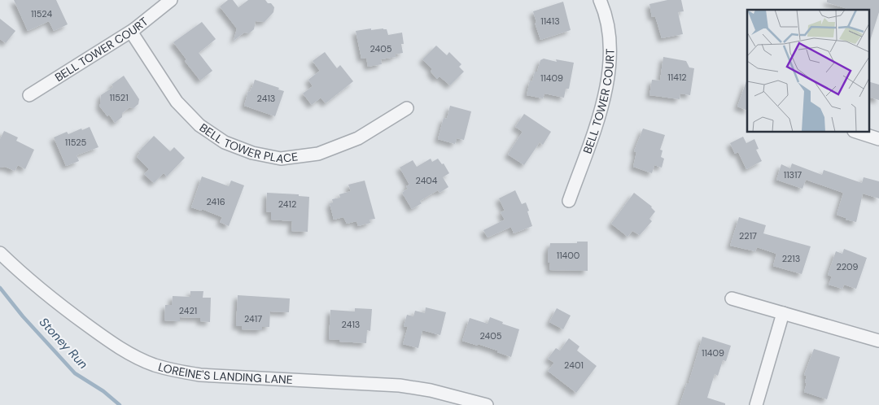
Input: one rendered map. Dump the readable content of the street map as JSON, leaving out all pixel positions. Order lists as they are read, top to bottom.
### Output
{
  "streets": {
    "street": ["BELL TOWER COURT", "BELL TOWER PLACE", "LOREINE'S LANDING LANE"]
  },
  "crossings": [
    ["BELL TOWER COURT", "BELL TOWER PLACE"]
  ],
  "water": ["Stoney Run"],
  "house_numbers": [
    "11524",
    "11413",
    "2405",
    "11412",
    "11409",
    "11521",
    "2413",
    "11525",
    "11317",
    "2404",
    "2416",
    "2412",
    "2217",
    "11400",
    "2213",
    "2209",
    "2421",
    "2417",
    "2413",
    "2405",
    "11409",
    "2401"
  ]
}
